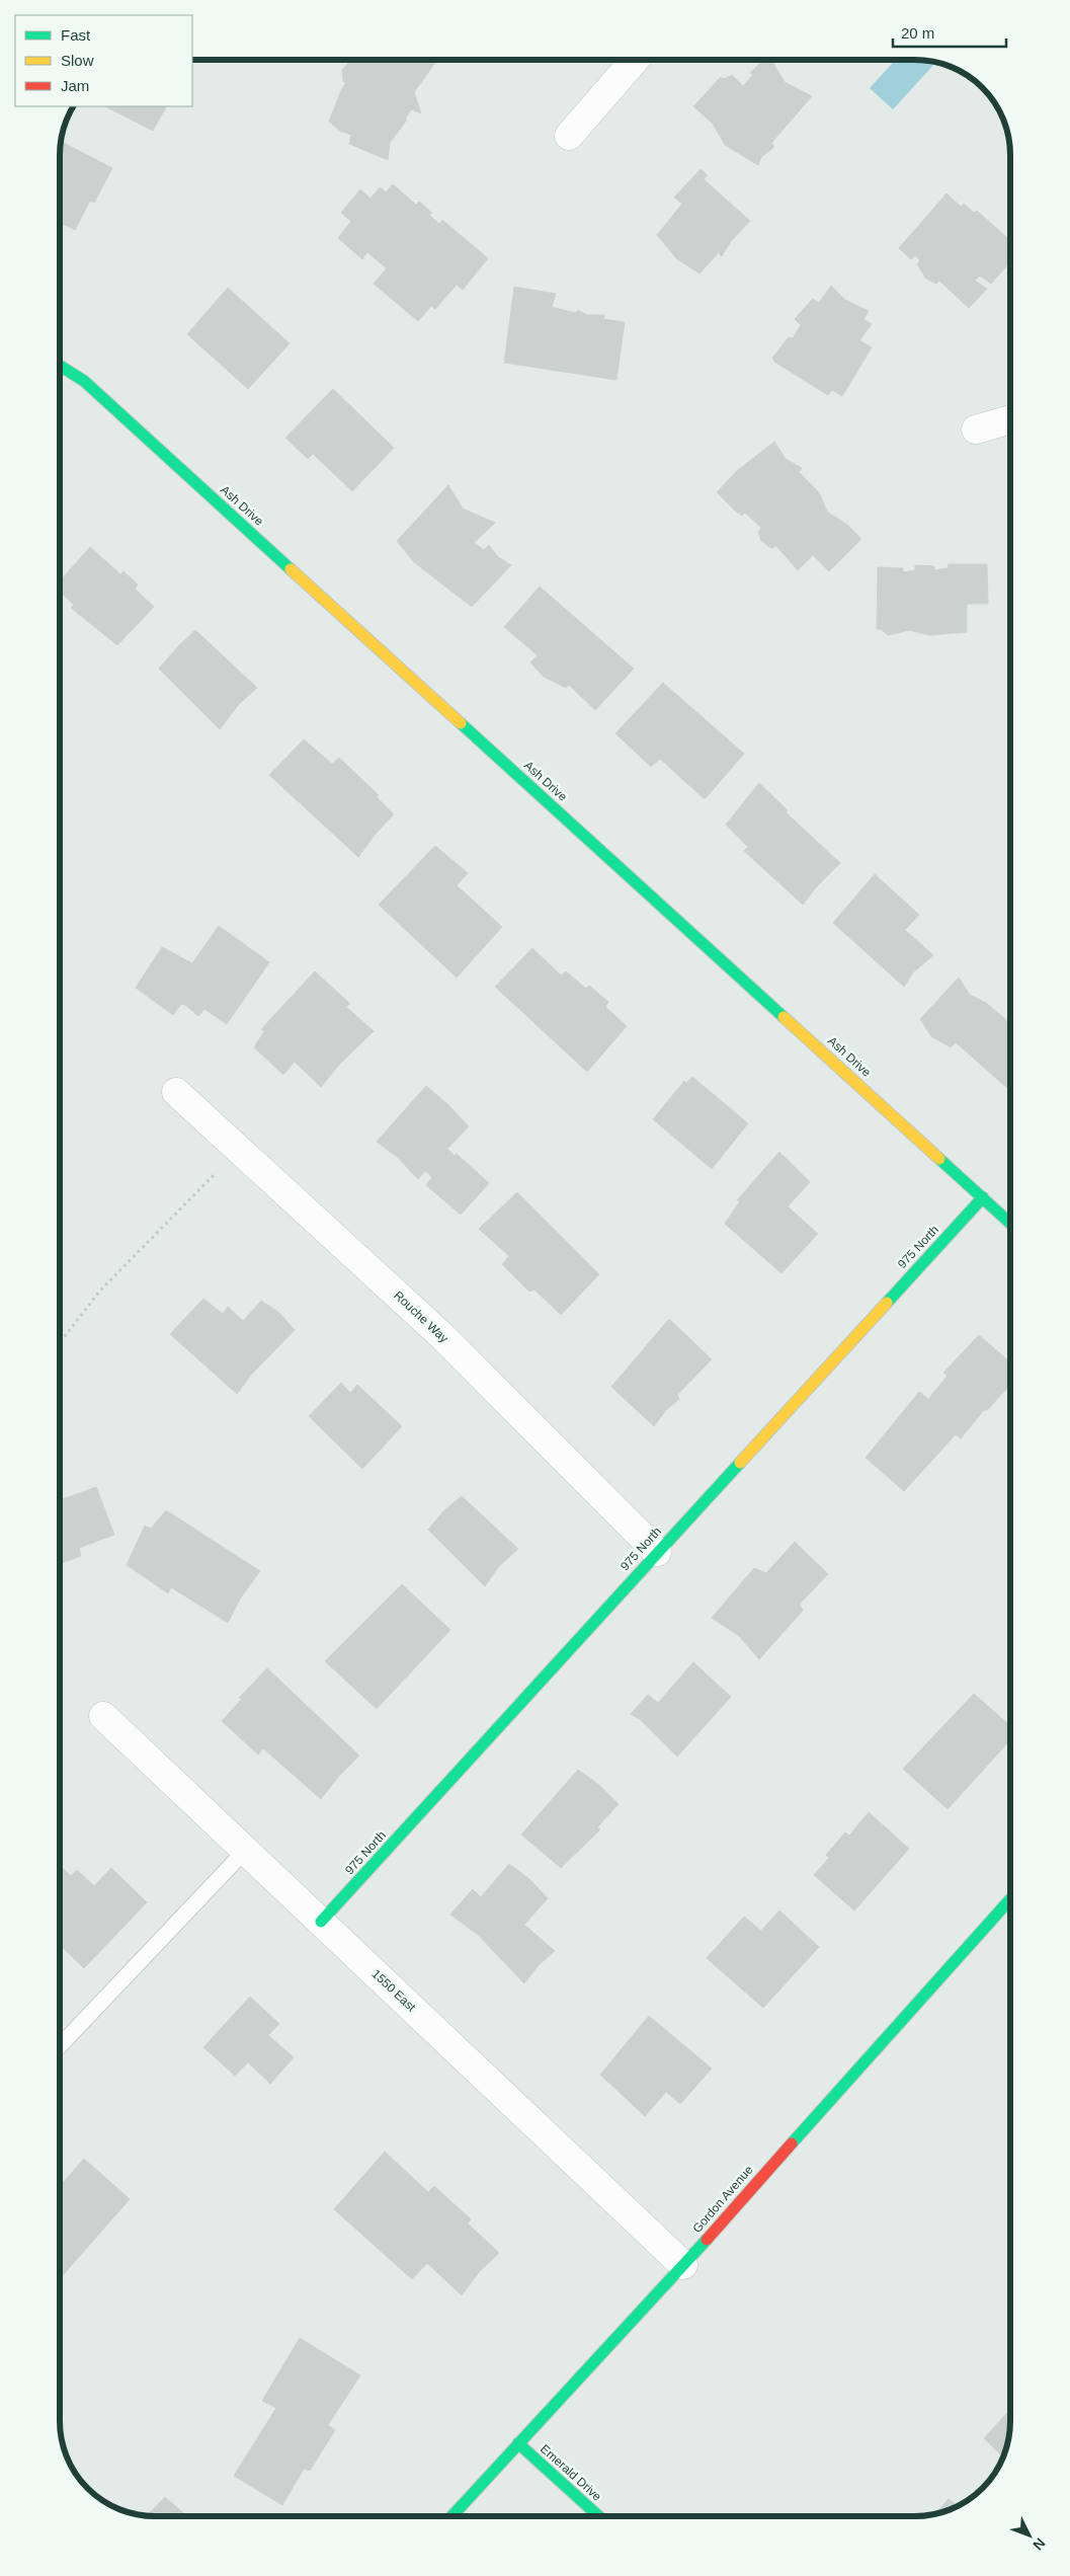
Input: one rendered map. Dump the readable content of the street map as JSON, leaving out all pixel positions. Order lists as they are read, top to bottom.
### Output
{
  "streets": {
    "street": [
      "Ash Drive",
      "975 North",
      "Rouche Way",
      "1550 East",
      "Gordon Avenue",
      "Emerald Drive"
    ]
  },
  "crossings": [
    ["Ash Drive", "975 North"],
    ["975 North", "Rouche Way"],
    ["975 North", "1550 East"],
    ["1550 East", "Gordon Avenue"],
    ["Gordon Avenue", "Emerald Drive"]
  ],
  "legend": ["Fast", "Slow", "Jam"],
  "scale_bar": "20 m",
  "north": "bottom right"
}
